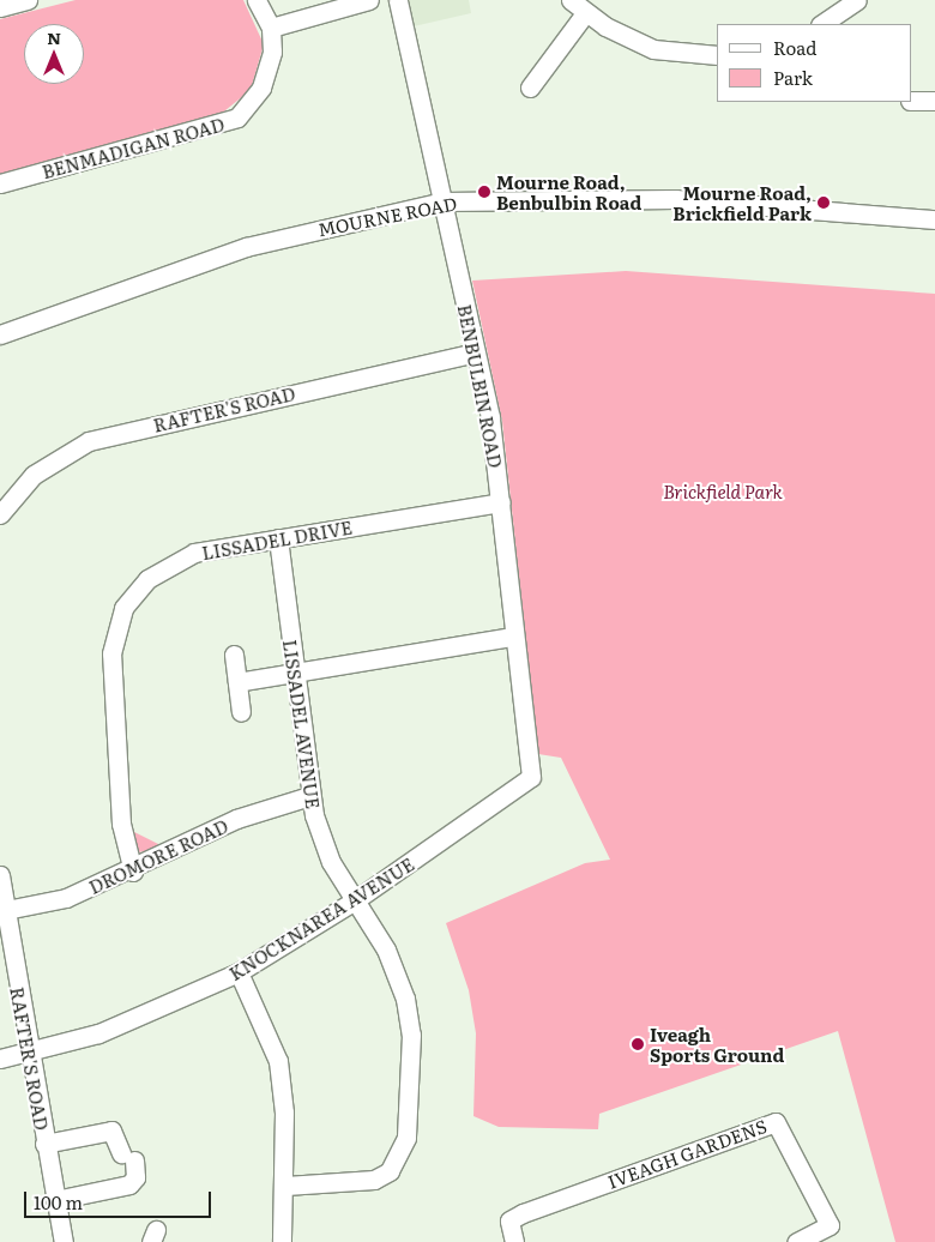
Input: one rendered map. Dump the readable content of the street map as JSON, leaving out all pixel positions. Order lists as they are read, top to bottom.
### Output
{
  "streets": {
    "street": [
      "BENMADIGAN ROAD",
      "MOURNE ROAD",
      "BENBULBIN ROAD",
      "RAFTER'S ROAD",
      "LISSADEL DRIVE",
      "LISSADEL AVENUE",
      "DROMORE ROAD",
      "KNOCKNAREA AVENUE",
      "IVEAGH GARDENS"
    ]
  },
  "crossings": [
    ["MOURNE ROAD", "BENBULBIN ROAD"],
    ["BENBULBIN ROAD", "RAFTER'S ROAD"],
    ["BENBULBIN ROAD", "LISSADEL DRIVE"],
    ["BENBULBIN ROAD", "KNOCKNAREA AVENUE"],
    ["RAFTER'S ROAD", "DROMORE ROAD"],
    ["RAFTER'S ROAD", "KNOCKNAREA AVENUE"],
    ["LISSADEL DRIVE", "LISSADEL AVENUE"],
    ["LISSADEL DRIVE", "DROMORE ROAD"],
    ["LISSADEL AVENUE", "DROMORE ROAD"],
    ["LISSADEL AVENUE", "KNOCKNAREA AVENUE"]
  ],
  "parks": ["Brickfield Park"],
  "places": ["Mourne Road, Benbulbin Road", "Mourne Road, Brickfield Park", "Iveagh Sports Ground"],
  "legend": ["Road", "Park"],
  "scale_bar": "100 m",
  "north": "top"
}
